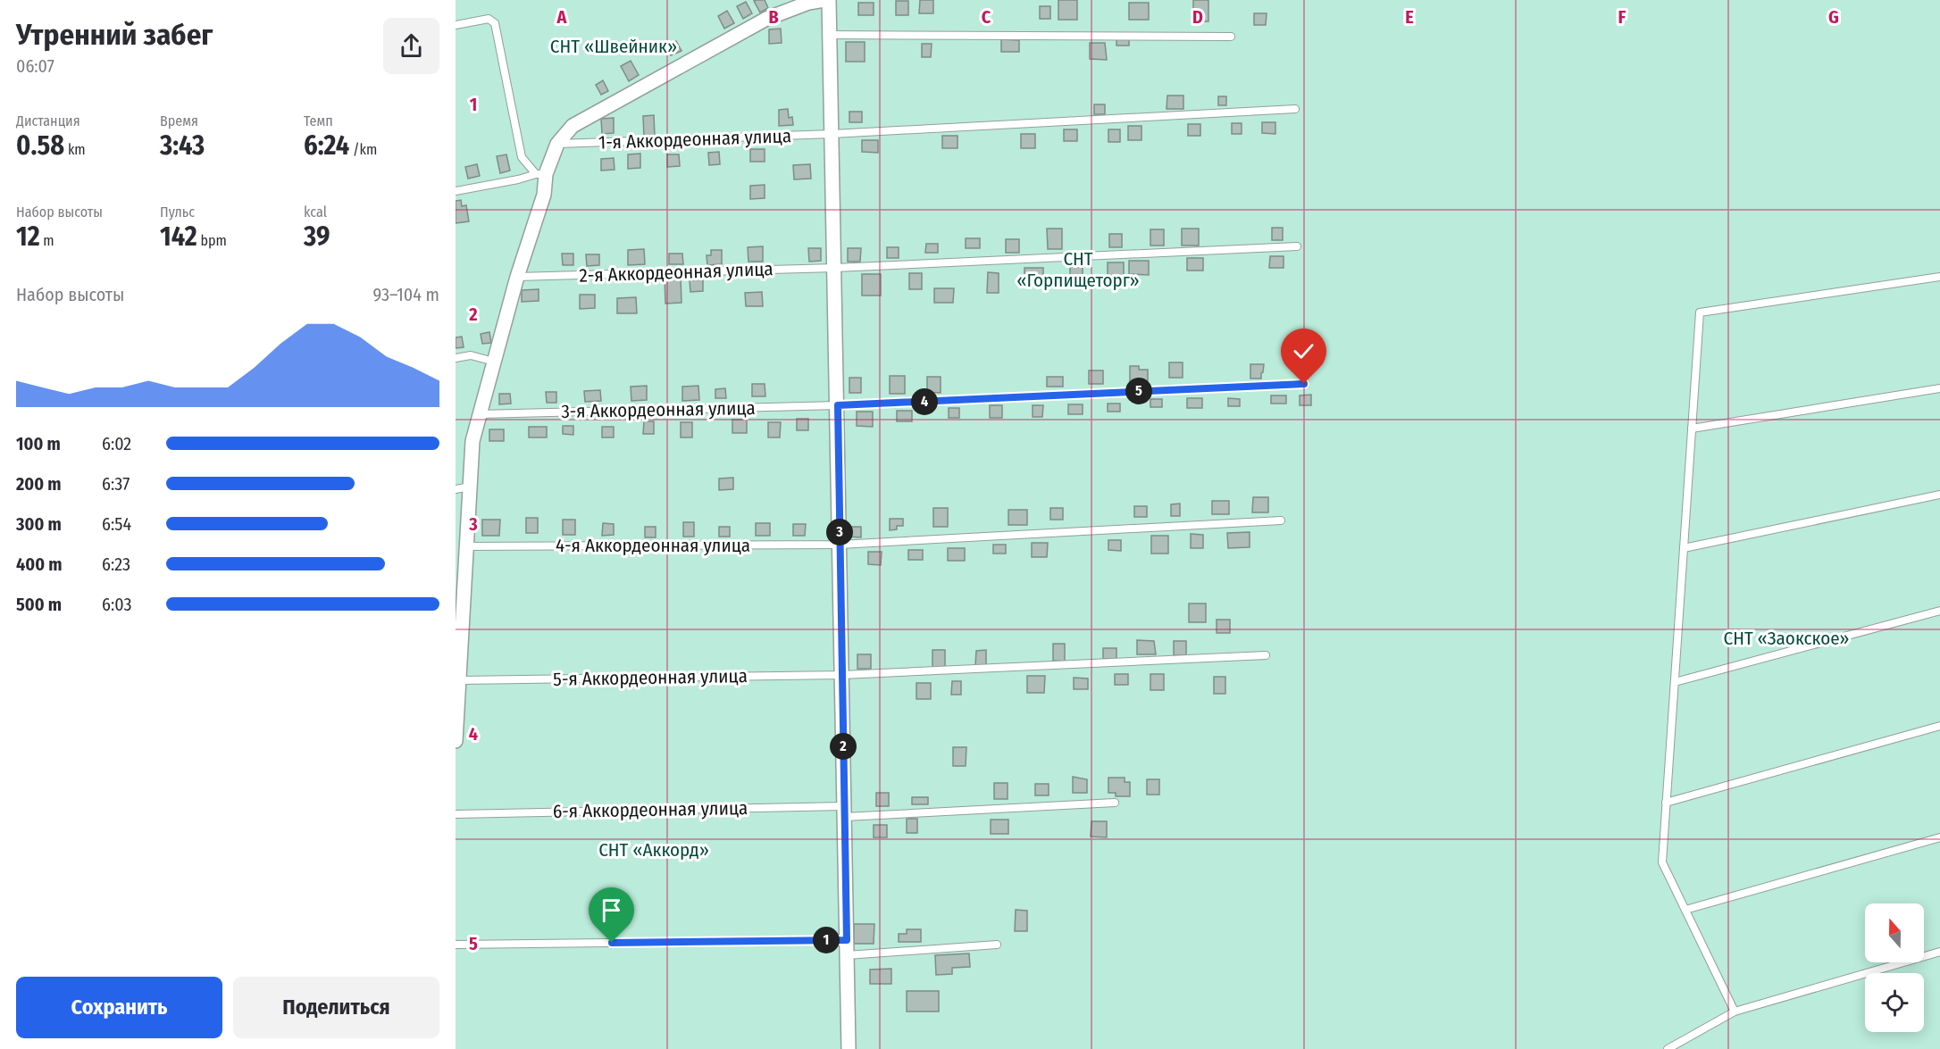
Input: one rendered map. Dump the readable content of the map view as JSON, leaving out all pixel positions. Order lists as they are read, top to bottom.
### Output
{
  "streets": {
    "lane": [
      "1-я Аккордеонная улица",
      "2-я Аккордеонная улица",
      "3-я Аккордеонная улица",
      "4-я Аккордеонная улица",
      "5-я Аккордеонная улица",
      "6-я Аккордеонная улица"
    ]
  },
  "parks": [
    "СНТ «Швейник»",
    "СНТ «Горпищеторг»",
    "СНТ «Заокское»",
    "СНТ «Аккорд»"
  ],
  "north": "top",
  "page": {
    "heading": ["Утренний забег", "06:07"],
    "stats": [
      ["Дистанция", "0.58 km"],
      ["Время", "3:43"],
      ["Темп", "6:24 /km"],
      ["Набор высоты", "12 m"],
      ["Пульс", "142 bpm"],
      ["kcal", "39"]
    ],
    "chart": ["Набор высоты", "93–104 m"],
    "pins": [
      "5",
      "4",
      "3",
      "2",
      "1"
    ],
    "list": [
      {
        "name": "100 m",
        "note": "6:02"
      },
      {
        "name": "200 m",
        "note": "6:37"
      },
      {
        "name": "300 m",
        "note": "6:54"
      },
      {
        "name": "400 m",
        "note": "6:23"
      },
      {
        "name": "500 m",
        "note": "6:03"
      }
    ],
    "buttons": ["Сохранить", "Поделиться"]
  },
  "grid": {
    "columns": [
      "A",
      "B",
      "C",
      "D",
      "E",
      "F",
      "G"
    ],
    "rows": [
      "1",
      "2",
      "3",
      "4",
      "5"
    ]
  }
}
